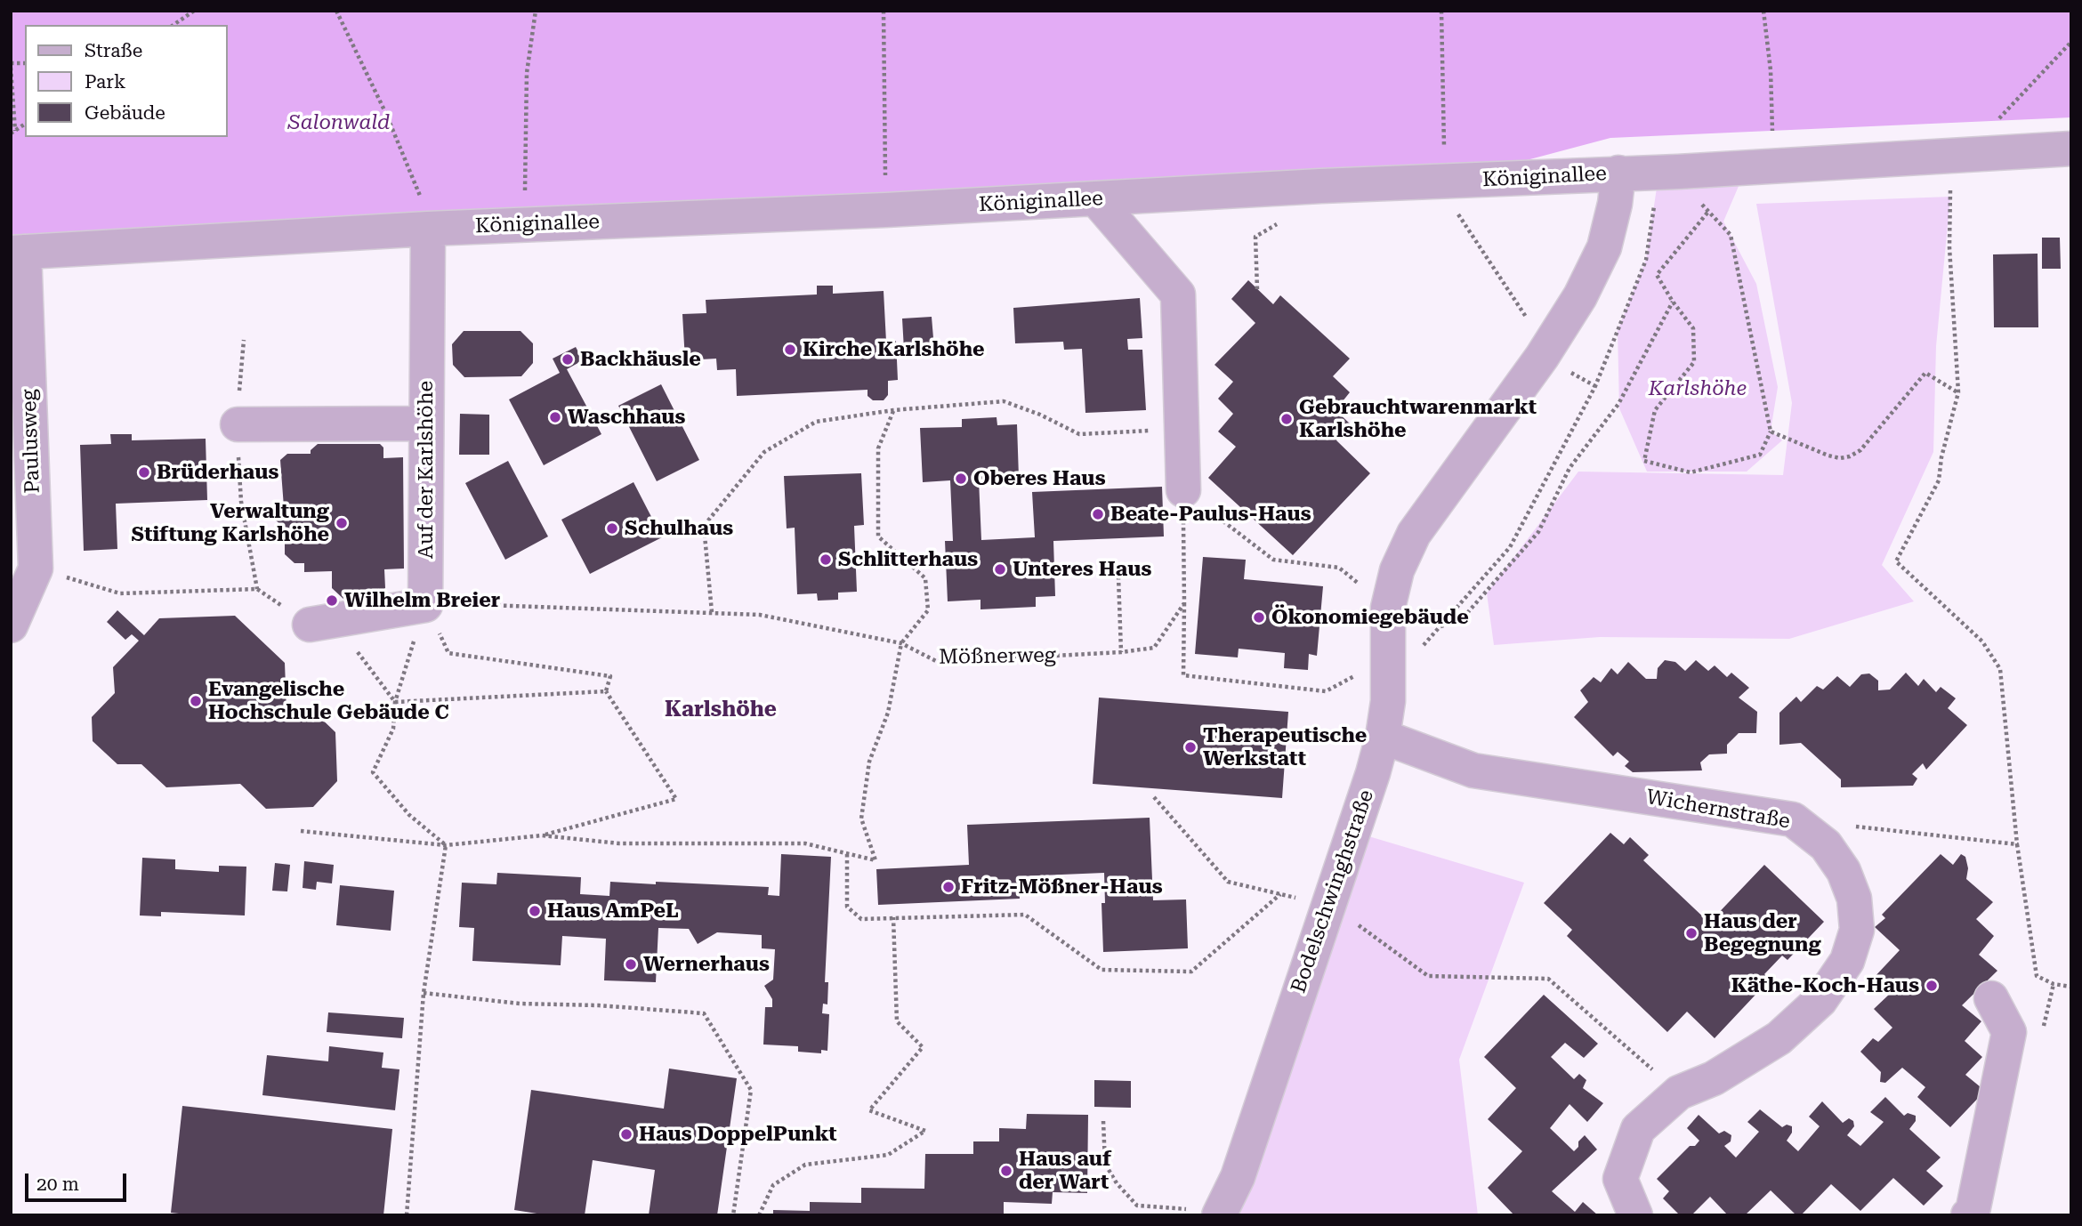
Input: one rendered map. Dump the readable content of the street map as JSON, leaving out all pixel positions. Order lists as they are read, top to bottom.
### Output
{
  "streets": {
    "street": [
      "Königinallee",
      "Paulusweg",
      "Auf der Karlshöhe",
      "Wichernstraße",
      "Bodelschwinghstraße"
    ],
    "path": ["Mößnerweg"]
  },
  "crossings": [
    ["Königinallee", "Paulusweg"],
    ["Königinallee", "Auf der Karlshöhe"],
    ["Königinallee", "Bodelschwinghstraße"],
    ["Auf der Karlshöhe", "Mößnerweg"],
    ["Wichernstraße", "Bodelschwinghstraße"]
  ],
  "districts": ["Karlshöhe"],
  "parks": ["Salonwald", "Karlshöhe"],
  "places": [
    "Kirche Karlshöhe",
    "Backhäusle",
    "Waschhaus",
    "Gebrauchtwarenmarkt Karlshöhe",
    "Brüderhaus",
    "Oberes Haus",
    "Beate-Paulus-Haus",
    "Verwaltung Stiftung Karlshöhe",
    "Schulhaus",
    "Schlitterhaus",
    "Unteres Haus",
    "Wilhelm Breier",
    "Ökonomiegebäude",
    "Evangelische Hochschule Gebäude C",
    "Therapeutische Werkstatt",
    "Fritz-Mößner-Haus",
    "Haus AmPeL",
    "Haus der Begegnung",
    "Wernerhaus",
    "Käthe-Koch-Haus",
    "Haus DoppelPunkt",
    "Haus auf der Wart"
  ],
  "legend": ["Straße", "Park", "Gebäude"],
  "scale_bar": "20 m"
}
